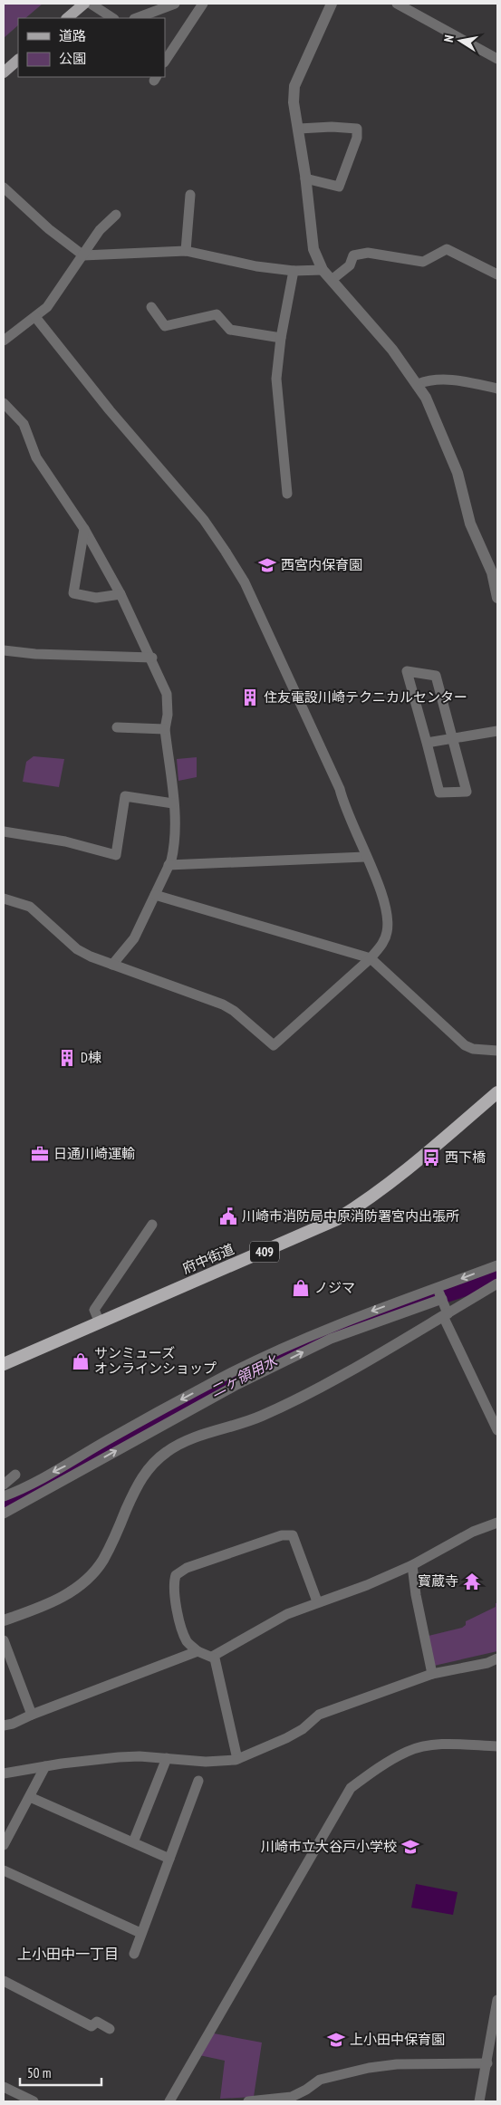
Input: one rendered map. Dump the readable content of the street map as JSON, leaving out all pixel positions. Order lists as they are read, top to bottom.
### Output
{
  "streets": {
    "highway": ["409", "府中街道"]
  },
  "districts": ["上小田中一丁目"],
  "water": ["二ヶ領用水"],
  "places": {
    "school or university": ["西宮内保育園", "川崎市立大谷戸小学校", "上小田中保育園"],
    "building": ["住友電設川崎テクニカルセンター", "D棟"],
    "office": ["日通川崎運輸"],
    "bus stop": ["西下橋"],
    "public building": ["川崎市消防局中原消防署宮内出張所"],
    "shop": ["ノジマ", "サンミューズ オンラインショップ"],
    "temple": ["寳蔵寺"]
  },
  "legend": ["道路", "公園"],
  "scale_bar": "50 m",
  "north": "left"
}
